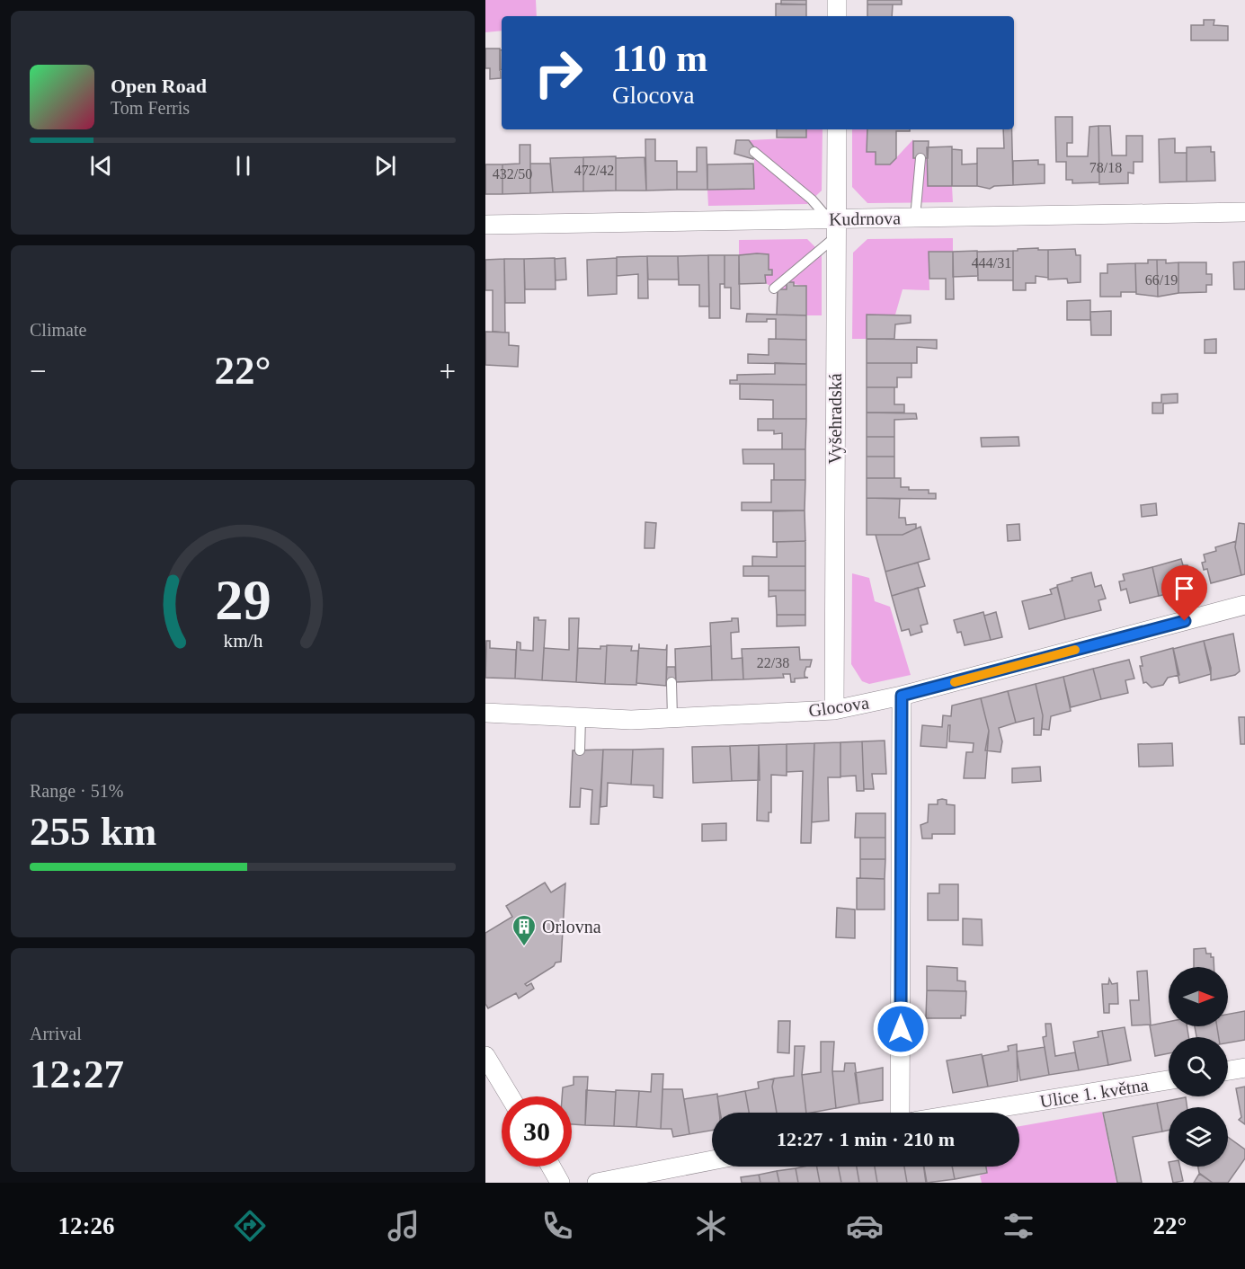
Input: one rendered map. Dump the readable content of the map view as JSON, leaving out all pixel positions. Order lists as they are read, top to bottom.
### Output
{
  "streets": {
    "street": [
      "Kudrnova",
      "Vyšehradská",
      "Glocova",
      "Ulice 1. května"
    ]
  },
  "crossings": [
    ["Kudrnova", "Vyšehradská"],
    ["Vyšehradská", "Glocova"]
  ],
  "places": {
    "building": ["Orlovna"]
  },
  "house_numbers": [
    "78/18",
    "472/42",
    "432/50",
    "444/31",
    "66/19",
    "22/38"
  ],
  "north": "right",
  "page": {
    "turn": ["110 m", "Glocova"],
    "song": ["Open Road", "Tom Ferris"],
    "tile": [
      "Climate",
      ["Range · 51%", "255 km"],
      ["Arrival", "12:27"]
    ],
    "heat": ["−", "22°", "+"],
    "limit": "30",
    "trip": "12:27 · 1 min · 210 m",
    "tabs": ["12:26", "22°"],
    "gauge": ["29", "km/h"]
  }
}
